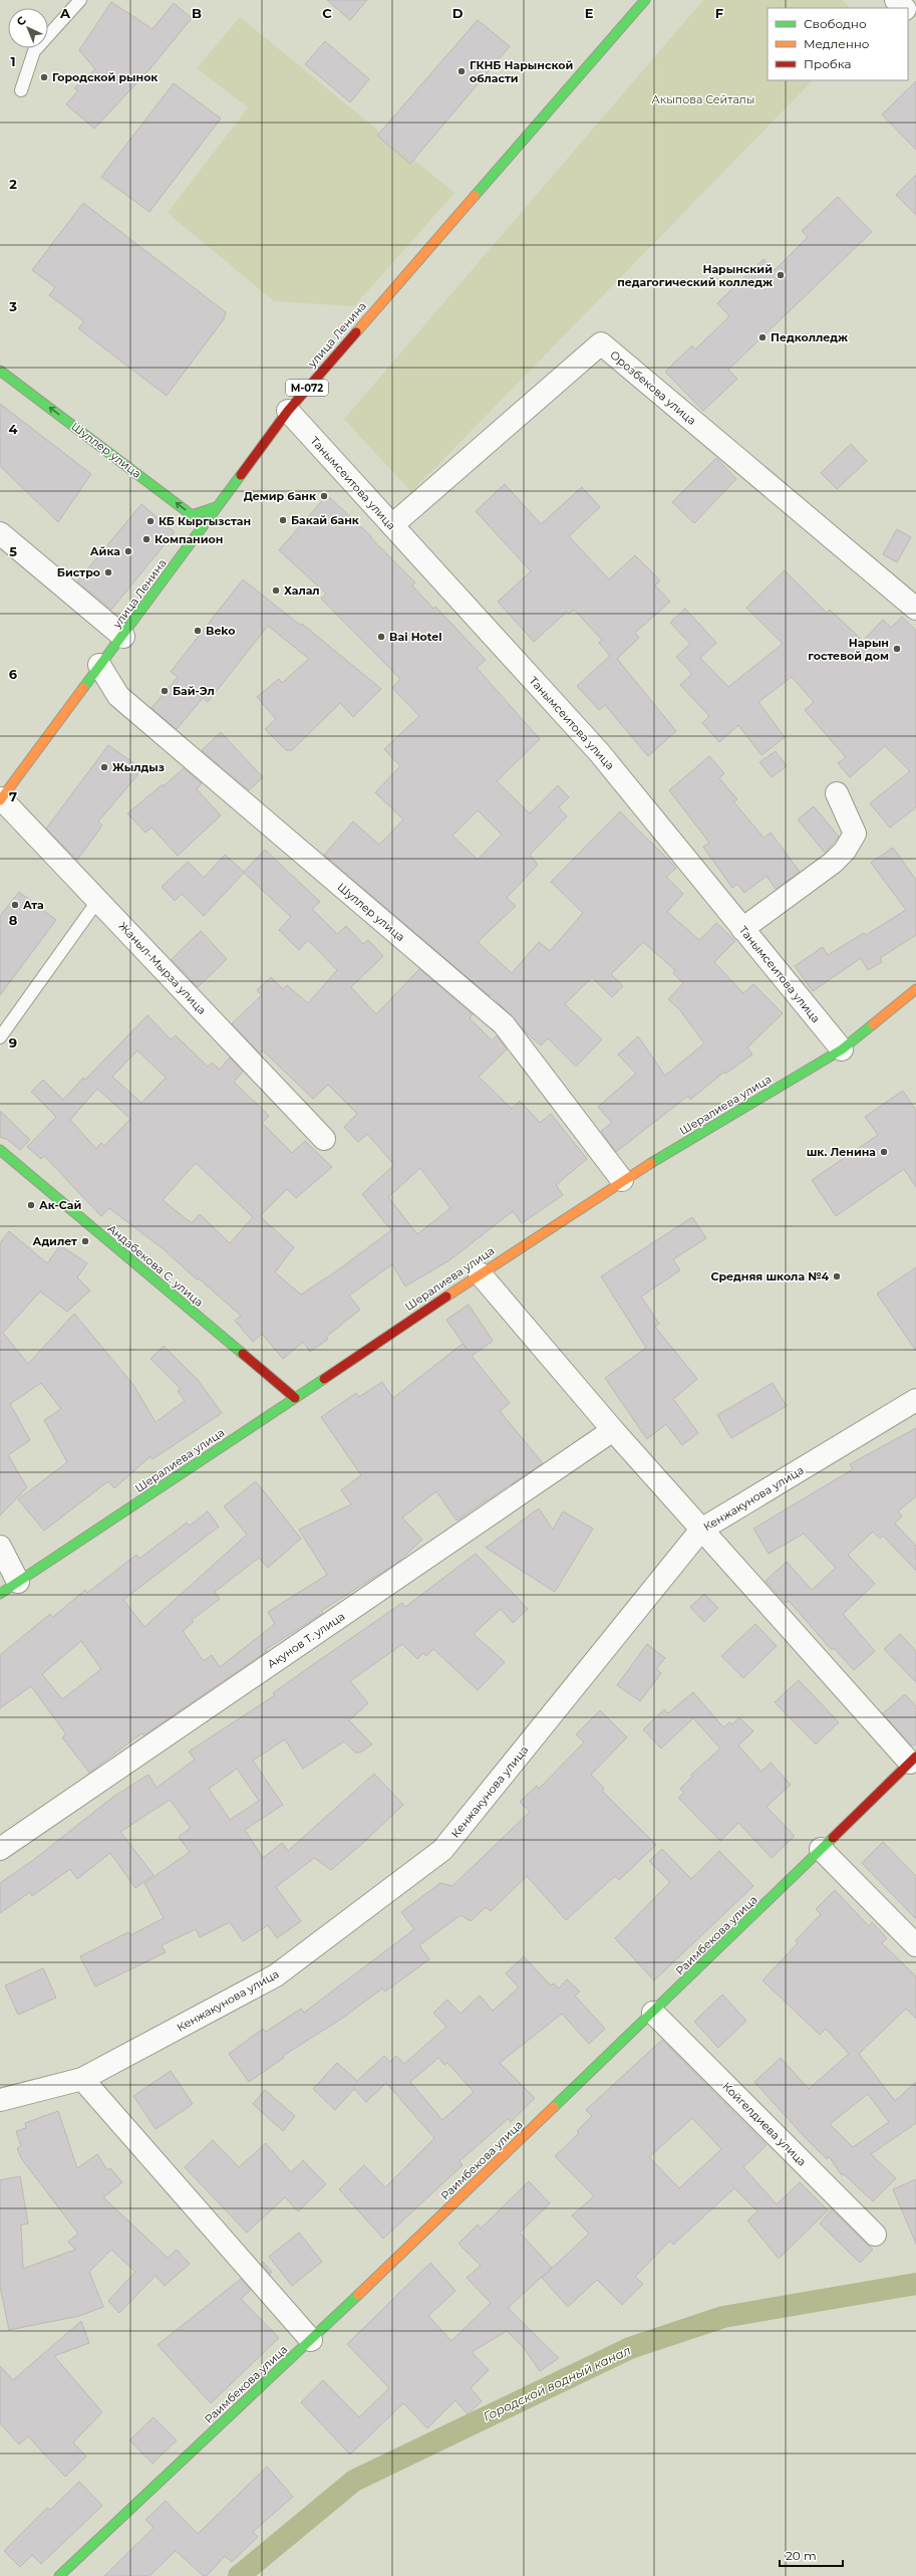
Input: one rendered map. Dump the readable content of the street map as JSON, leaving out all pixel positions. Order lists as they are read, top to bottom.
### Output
{
  "streets": {
    "street": [
      "улица Ленина",
      "М-072",
      "Орозбекова улица",
      "Шуллер улица",
      "Танымсеитова улица",
      "Жаныл-Мырза улица",
      "Шералиева улица",
      "Андабекова С. улица",
      "Кенжакунова улица",
      "Акунов Т. улица",
      "Раимбекова улица",
      "Койгелдиева улица"
    ]
  },
  "crossings": [
    ["улица Ленина", "Шуллер улица"],
    ["улица Ленина", "Танымсеитова улица"],
    ["улица Ленина", "Жаныл-Мырза улица"],
    ["Орозбекова улица", "Танымсеитова улица"],
    ["Шуллер улица", "Шералиева улица"],
    ["Танымсеитова улица", "Шералиева улица"],
    ["Шералиева улица", "Андабекова С. улица"],
    ["Раимбекова улица", "Койгелдиева улица"]
  ],
  "water": ["Городской водный канал"],
  "parks": ["Акыпова Сейталы"],
  "places": [
    "ГКНБ Нарынской области",
    "Городской рынок",
    "Нарынский педагогический колледж",
    "Педколледж",
    "Демир банк",
    "Бакай банк",
    "КБ Кыргызстан",
    "Компанион",
    "Айка",
    "Бистро",
    "Халал",
    "Beko",
    "Bai Hotel",
    "Нарын гостевой дом",
    "Бай-Эл",
    "Жылдыз",
    "Ата",
    "шк. Ленина",
    "Ак-Сай",
    "Адилет",
    "Средняя школа №4"
  ],
  "legend": ["Свободно", "Медленно", "Пробка"],
  "scale_bar": "20 m",
  "north": "top left",
  "grid": {
    "columns": [
      "A",
      "B",
      "C",
      "D",
      "E",
      "F"
    ],
    "rows": [
      "1",
      "2",
      "3",
      "4",
      "5",
      "6",
      "7",
      "8",
      "9"
    ]
  }
}
